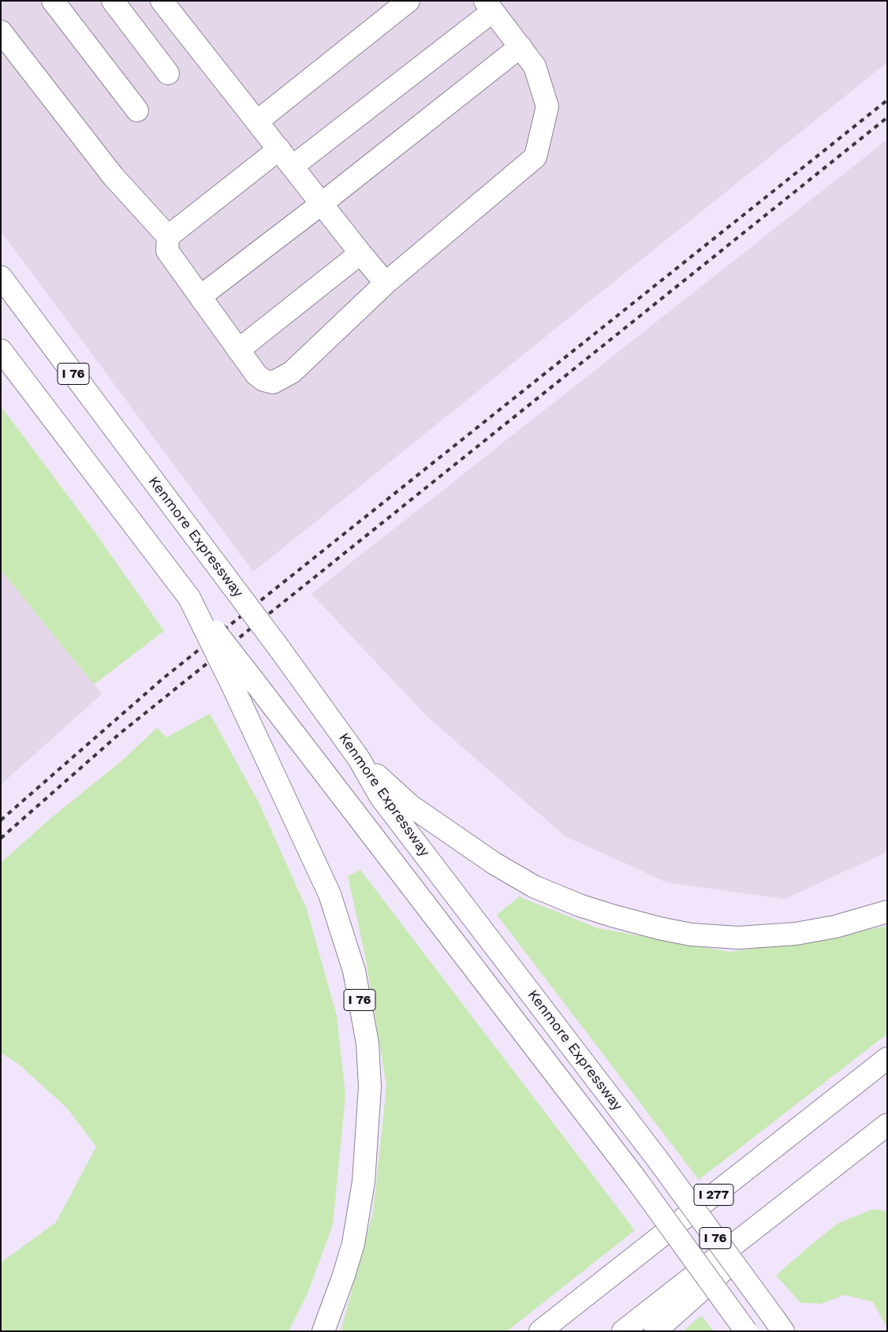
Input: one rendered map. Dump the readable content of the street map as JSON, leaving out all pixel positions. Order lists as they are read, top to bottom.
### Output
{
  "streets": {
    "main road": ["I 76", "Kenmore Expressway", "I 277"]
  }
}
